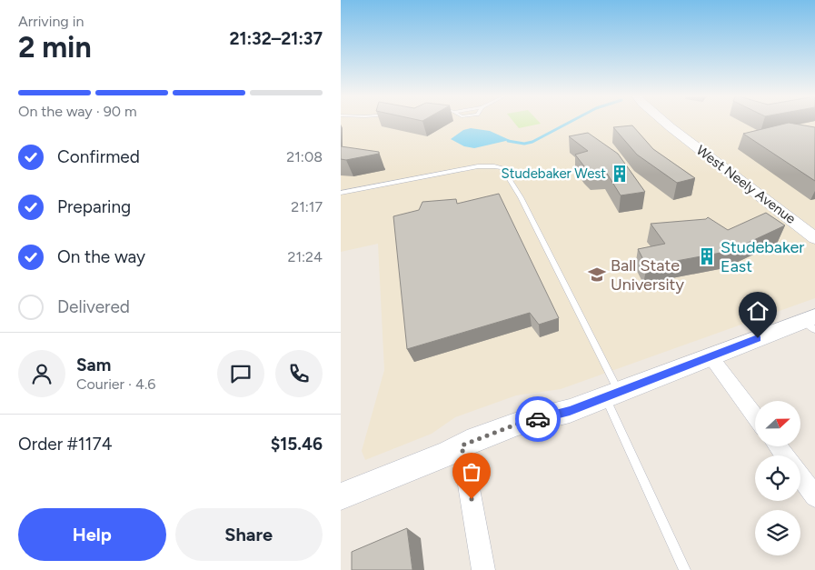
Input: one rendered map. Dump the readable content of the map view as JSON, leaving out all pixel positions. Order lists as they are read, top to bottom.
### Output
{
  "streets": {
    "street": ["West Neely Avenue"]
  },
  "places": {
    "building": ["Studebaker West", "Studebaker East"],
    "school or university": ["Ball State University"]
  },
  "north": "right",
  "page": {
    "heading": ["2 min", "Arriving in", "21:32–21:37"],
    "panel": [
      "Sam",
      "Courier · 4.6",
      "Order #1174",
      "$15.46"
    ],
    "bar": "On the way · 90 m",
    "list": [
      ["Confirmed", "21:08"],
      ["Preparing", "21:17"],
      ["On the way", "21:24"],
      "Delivered"
    ],
    "buttons": ["Help", "Share"]
  }
}
